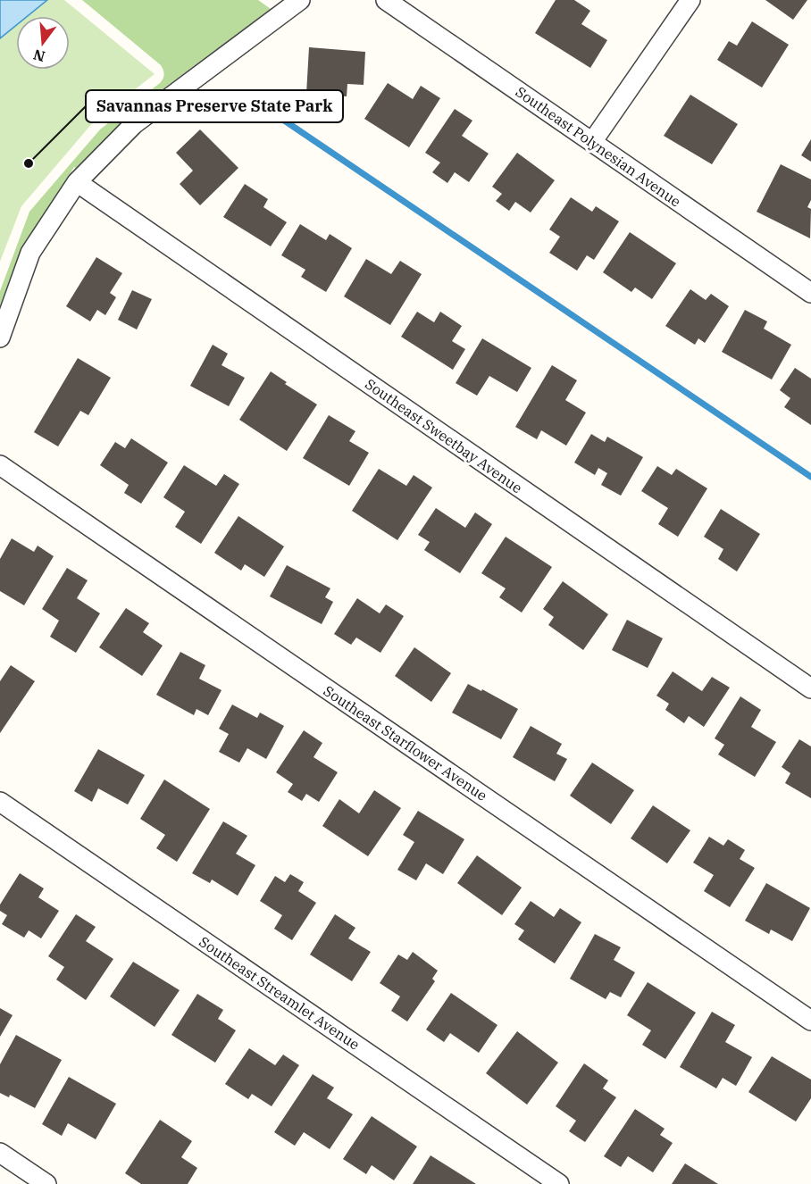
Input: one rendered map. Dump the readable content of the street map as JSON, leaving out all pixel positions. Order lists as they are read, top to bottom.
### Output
{
  "streets": {
    "street": [
      "Southeast Polynesian Avenue",
      "Southeast Sweetbay Avenue",
      "Southeast Starflower Avenue",
      "Southeast Streamlet Avenue"
    ]
  },
  "places": ["Savannas Preserve State Park"],
  "north": "bottom"
}
